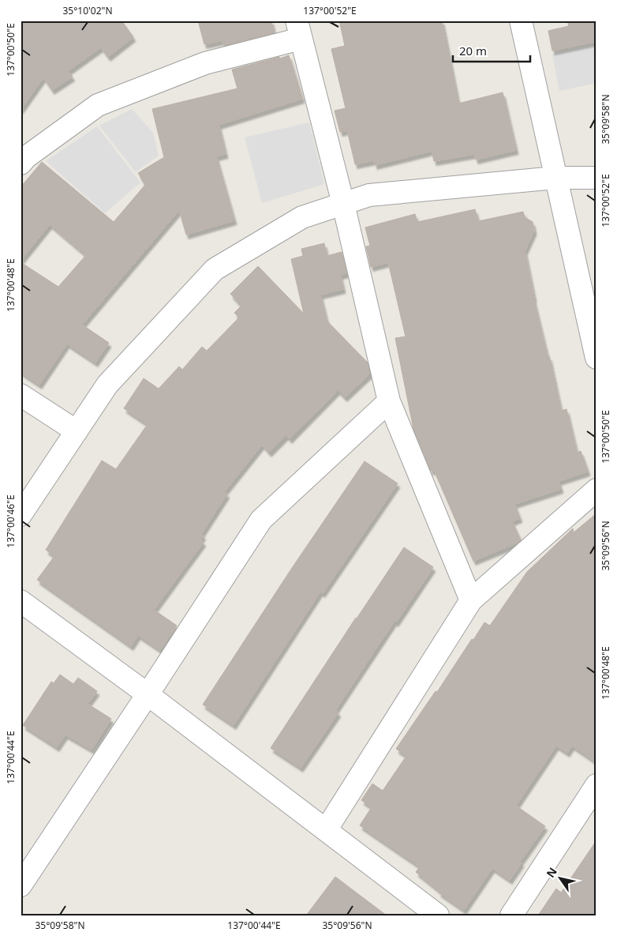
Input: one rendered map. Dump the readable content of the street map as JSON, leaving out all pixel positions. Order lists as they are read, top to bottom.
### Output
{
  "scale_bar": "20 m",
  "north": "top left",
  "coordinates": [
    "35°10'02\"N",
    "137°00'52\"E",
    "137°00'50\"E",
    "35°09'58\"N",
    "137°00'48\"E",
    "137°00'46\"E",
    "35°09'56\"N",
    "137°00'44\"E"
  ]
}
